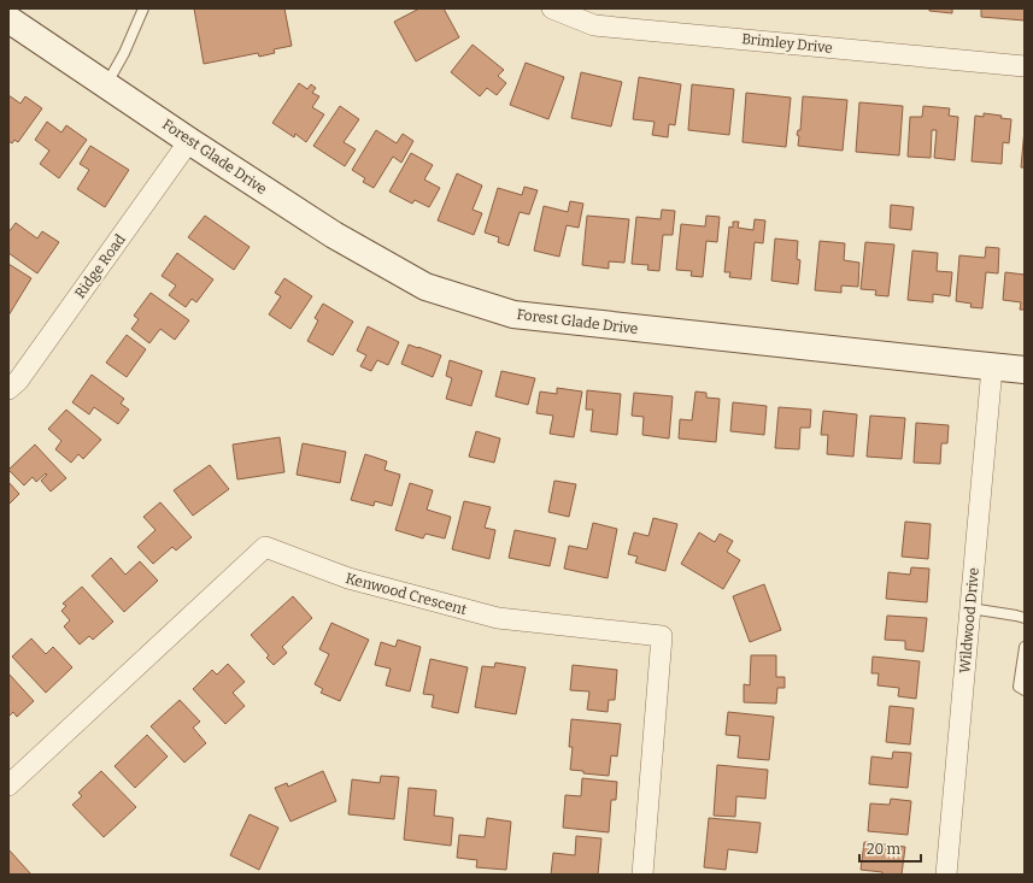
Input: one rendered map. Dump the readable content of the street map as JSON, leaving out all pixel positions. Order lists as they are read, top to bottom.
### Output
{
  "streets": {
    "street": [
      "Brimley Drive",
      "Forest Glade Drive",
      "Ridge Road",
      "Kenwood Crescent",
      "Wildwood Drive"
    ]
  },
  "crossings": [
    ["Forest Glade Drive", "Ridge Road"],
    ["Forest Glade Drive", "Wildwood Drive"]
  ],
  "scale_bar": "20 m"
}
